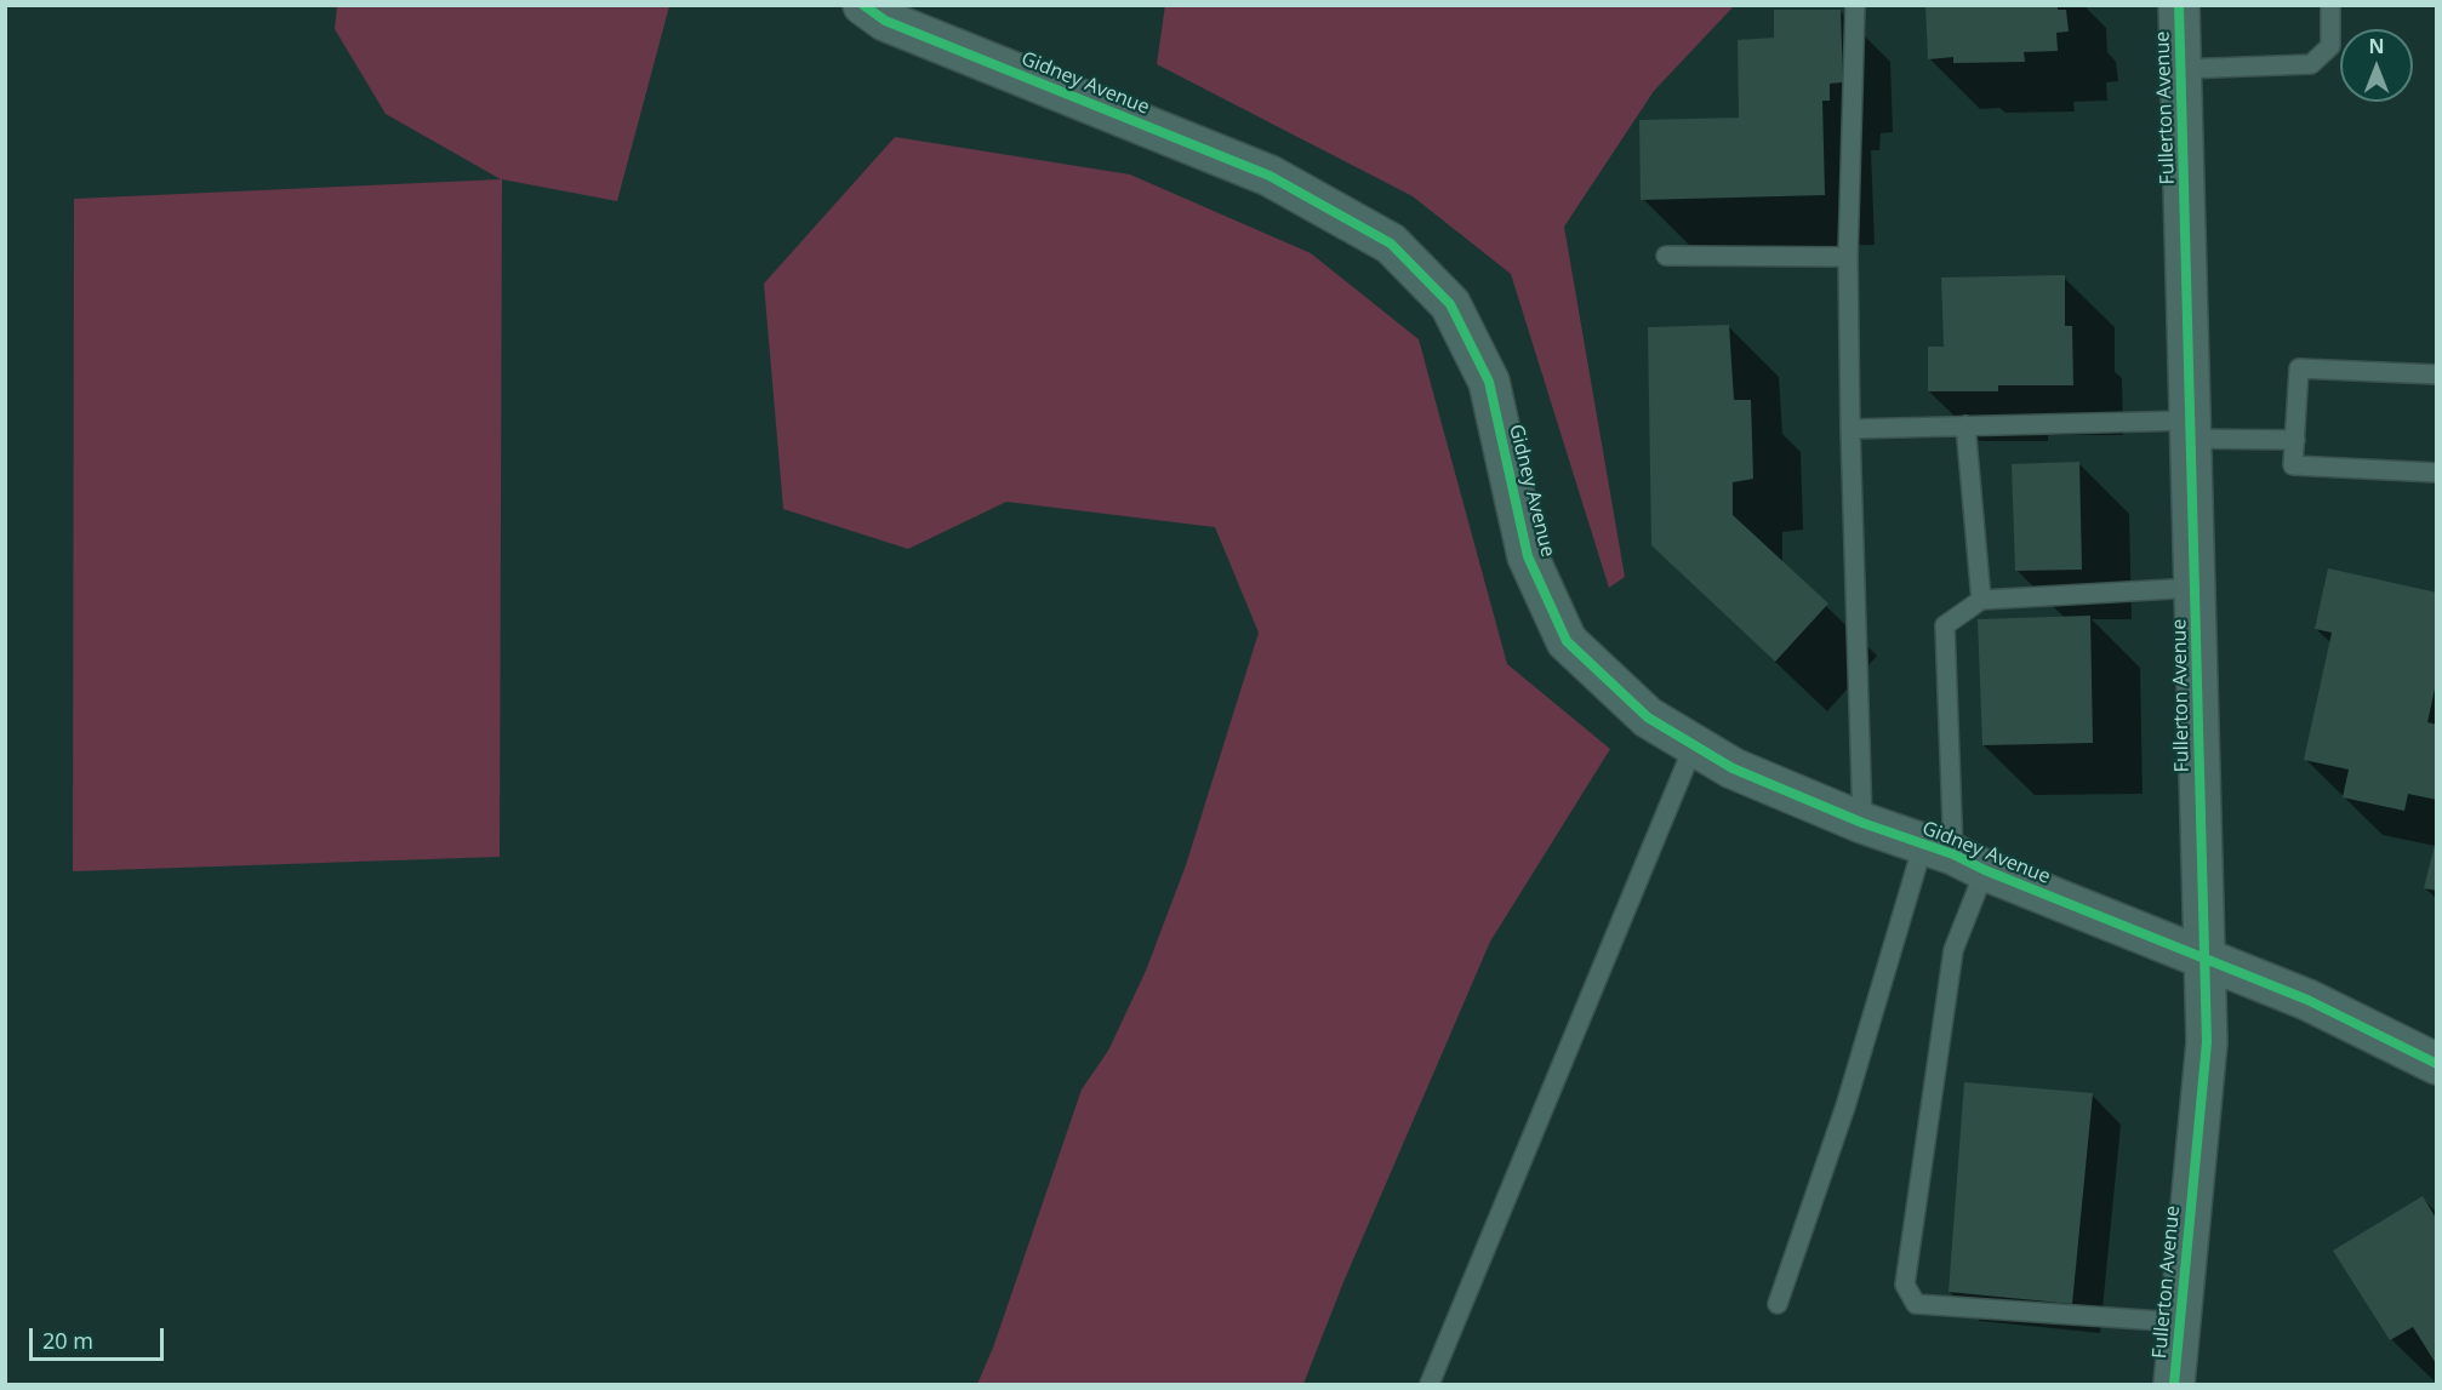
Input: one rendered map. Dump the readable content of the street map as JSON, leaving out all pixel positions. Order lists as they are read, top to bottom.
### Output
{
  "streets": {
    "street": ["Gidney Avenue", "Fullerton Avenue"]
  },
  "crossings": [
    ["Gidney Avenue", "Fullerton Avenue"]
  ],
  "scale_bar": "20 m",
  "north": "top"
}
